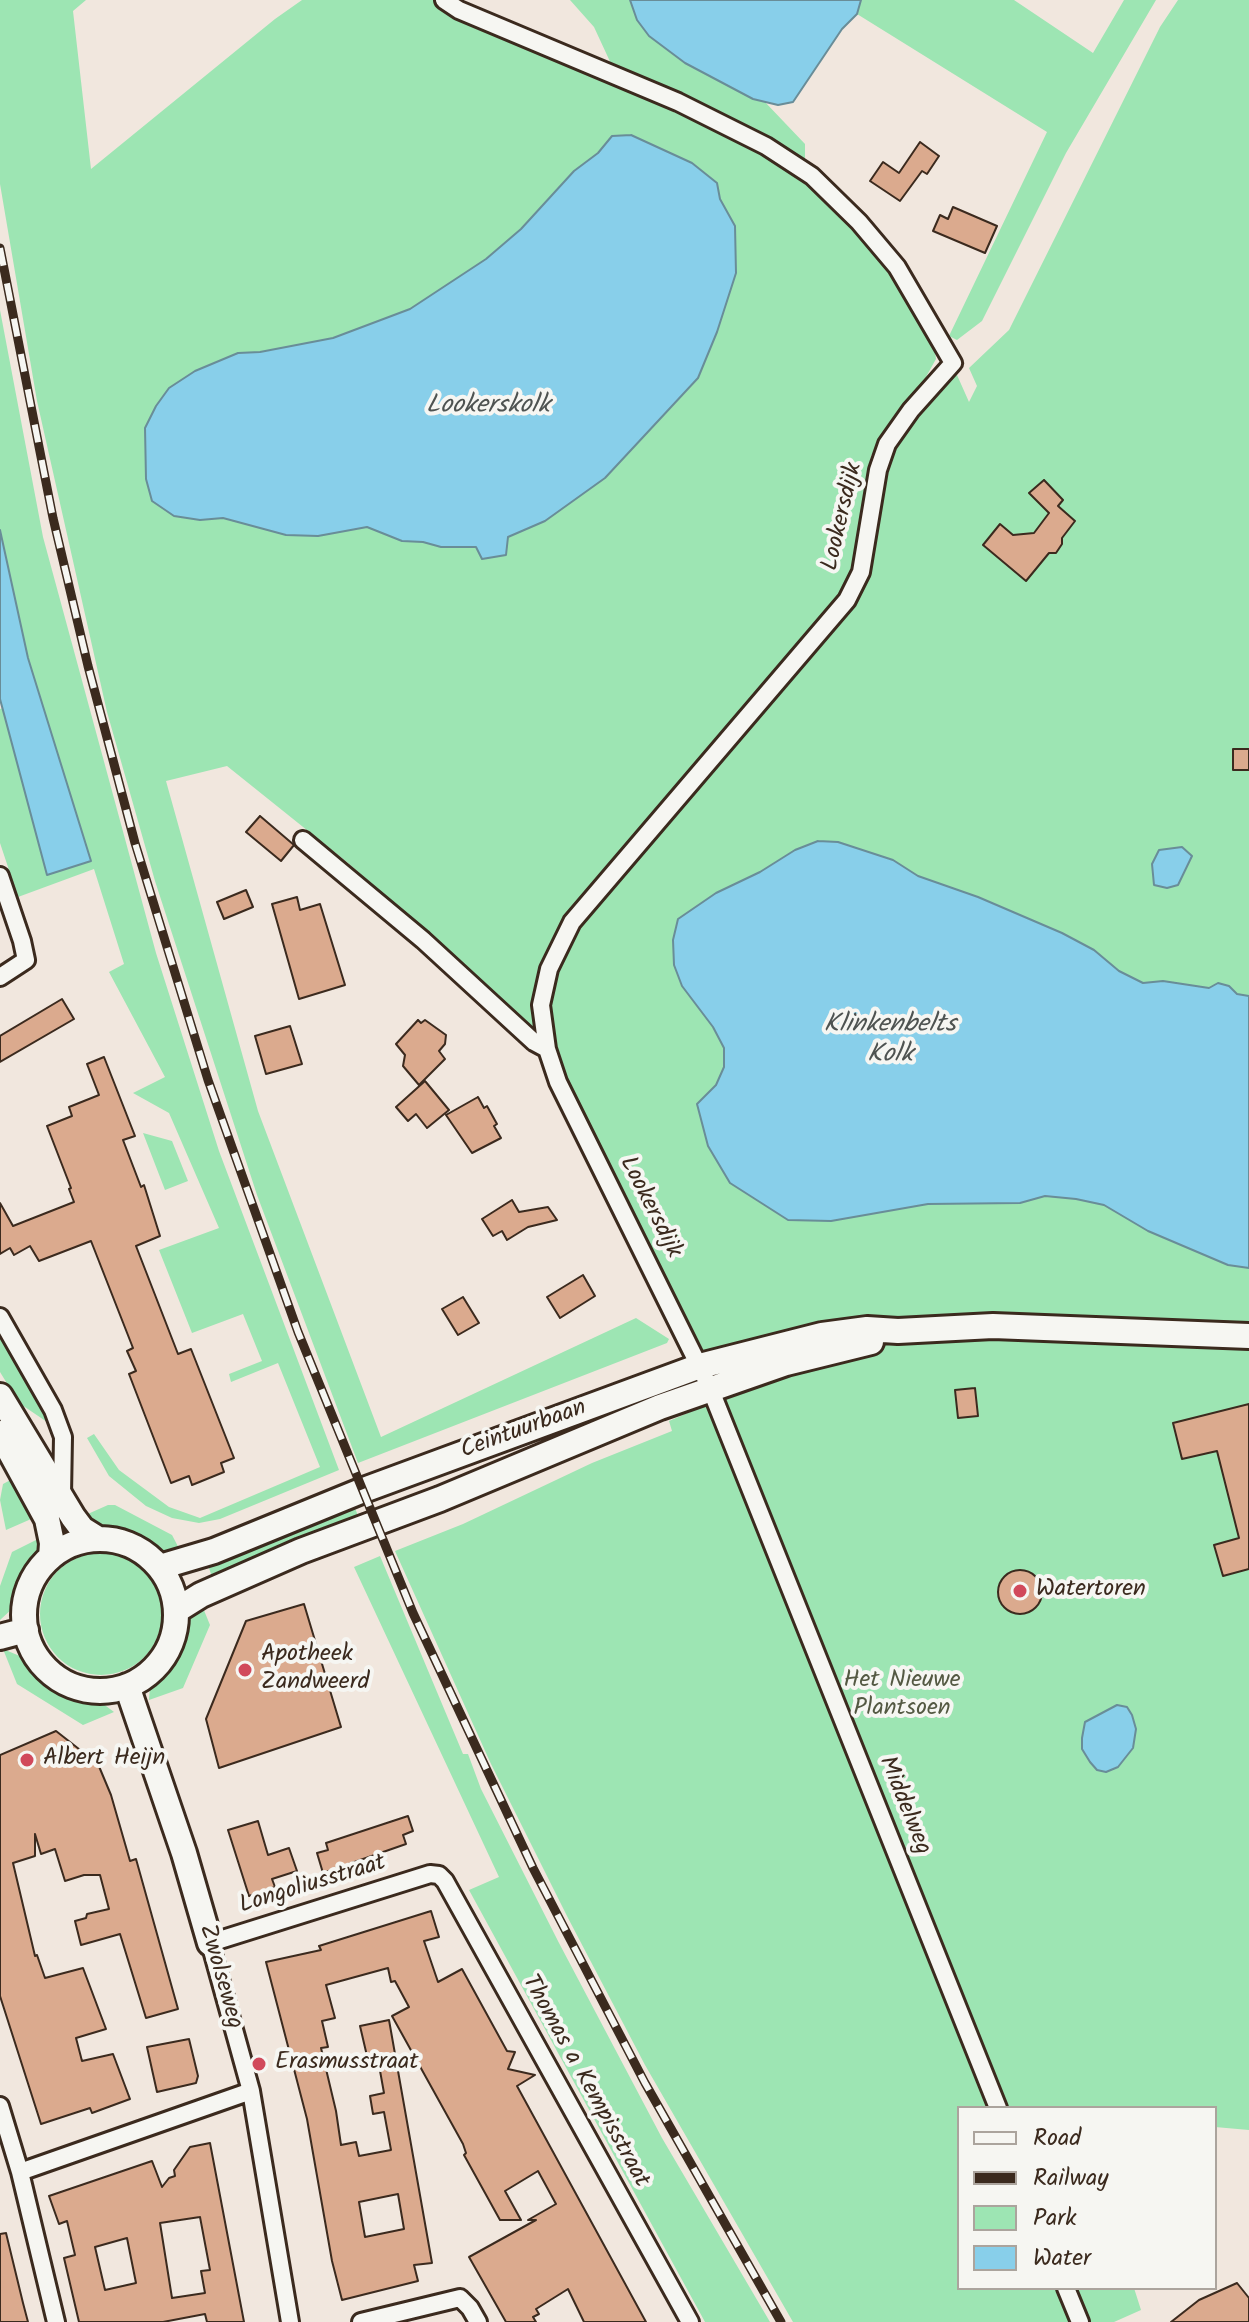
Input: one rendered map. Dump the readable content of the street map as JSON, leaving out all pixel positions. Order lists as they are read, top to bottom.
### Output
{
  "streets": {
    "street": [
      "Lookersdijk",
      "Ceintuurbaan",
      "Middelweg",
      "Longoliusstraat",
      "Zwolseweg",
      "Thomas a Kempisstraat"
    ]
  },
  "crossings": [
    ["Lookersdijk", "Ceintuurbaan"],
    ["Lookersdijk", "Middelweg"],
    ["Ceintuurbaan", "Middelweg"],
    ["Ceintuurbaan", "Zwolseweg"],
    ["Longoliusstraat", "Zwolseweg"],
    ["Longoliusstraat", "Thomas a Kempisstraat"]
  ],
  "water": ["Lookerskolk", "Klinkenbelts Kolk"],
  "parks": ["Het Nieuwe Plantsoen"],
  "places": [
    "Watertoren",
    "Apotheek Zandweerd",
    "Albert Heijn",
    "Erasmusstraat"
  ],
  "legend": [
    "Road",
    "Railway",
    "Park",
    "Water"
  ]
}
